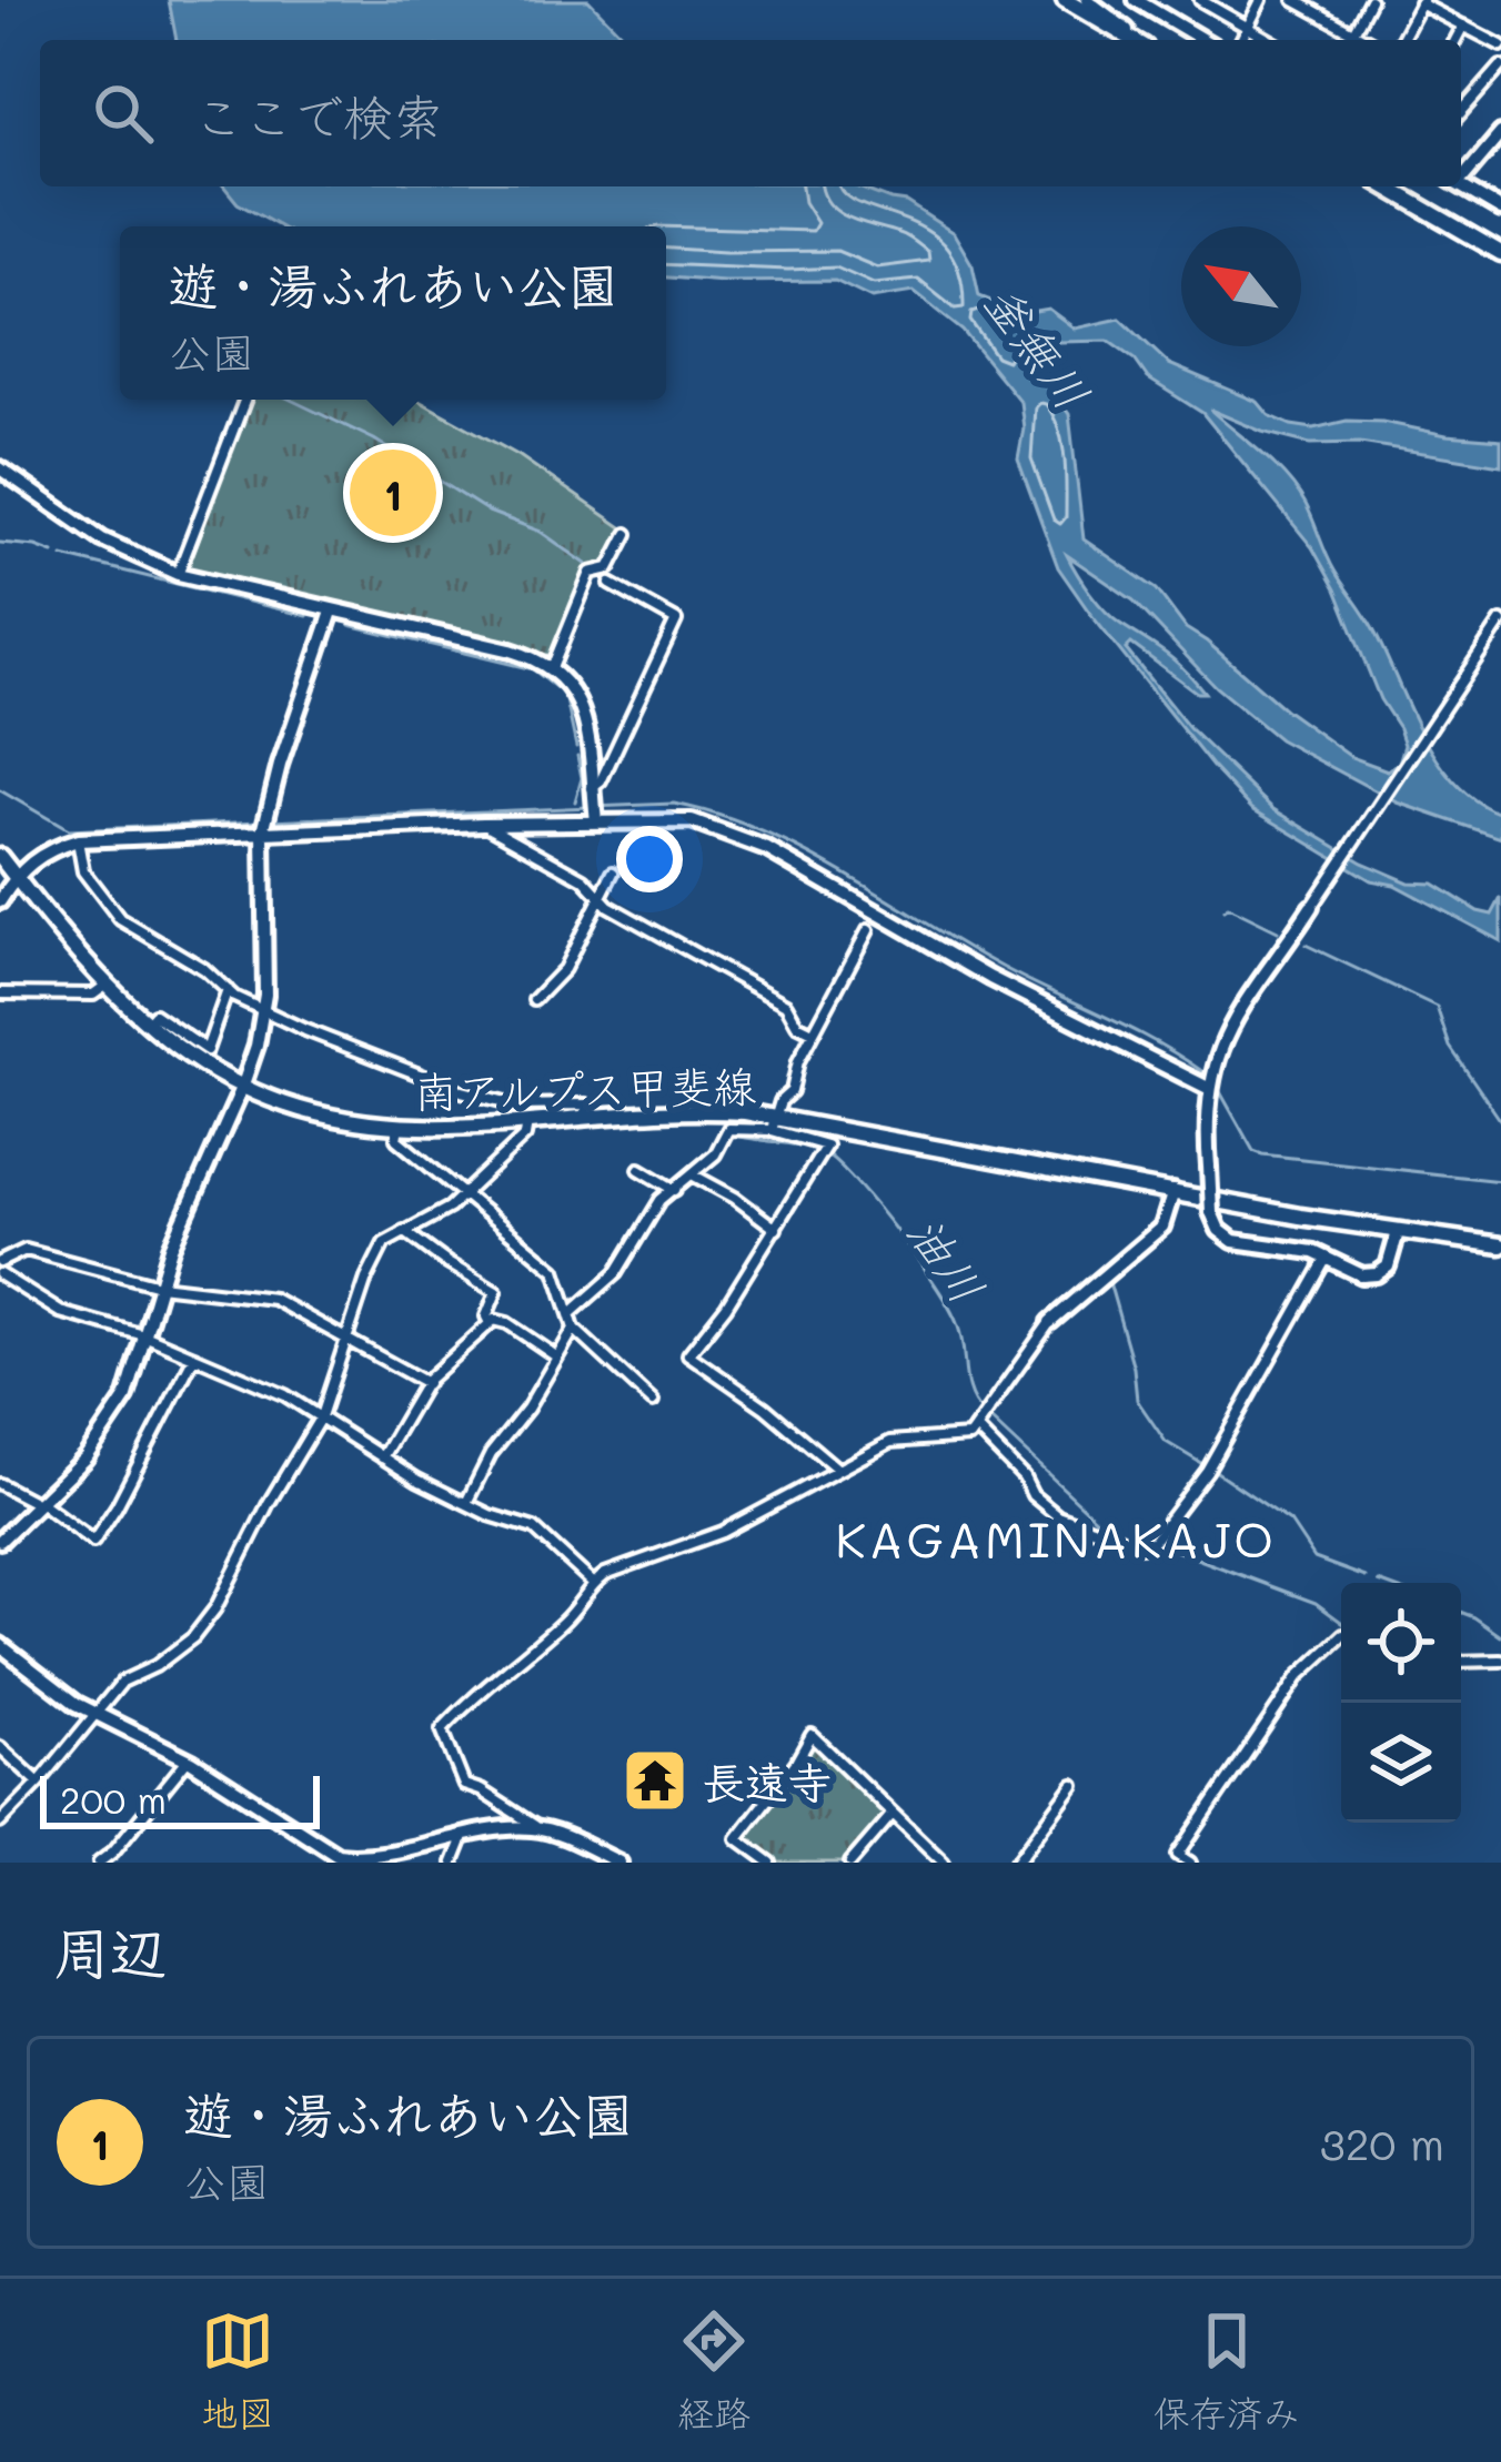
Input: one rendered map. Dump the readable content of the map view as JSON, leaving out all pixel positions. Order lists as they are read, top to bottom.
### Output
{
  "streets": {
    "main road": ["南アルプス甲斐線"]
  },
  "districts": ["KAGAMINAKAJO"],
  "water": ["釜無川", "油川"],
  "places": {
    "temple": ["長遠寺"]
  },
  "scale_bar": "200 m",
  "north": "top left",
  "page": {
    "search": "ここで検索",
    "popup": ["遊・湯ふれあい公園", "公園"],
    "pins": "1",
    "scale": "200 m",
    "heading": "周辺",
    "list": [
      {
        "mark": "1",
        "name": "遊・湯ふれあい公園",
        "note": "公園",
        "value": "320 m"
      }
    ],
    "nav": ["地図", "経路", "保存済み"]
  }
}
